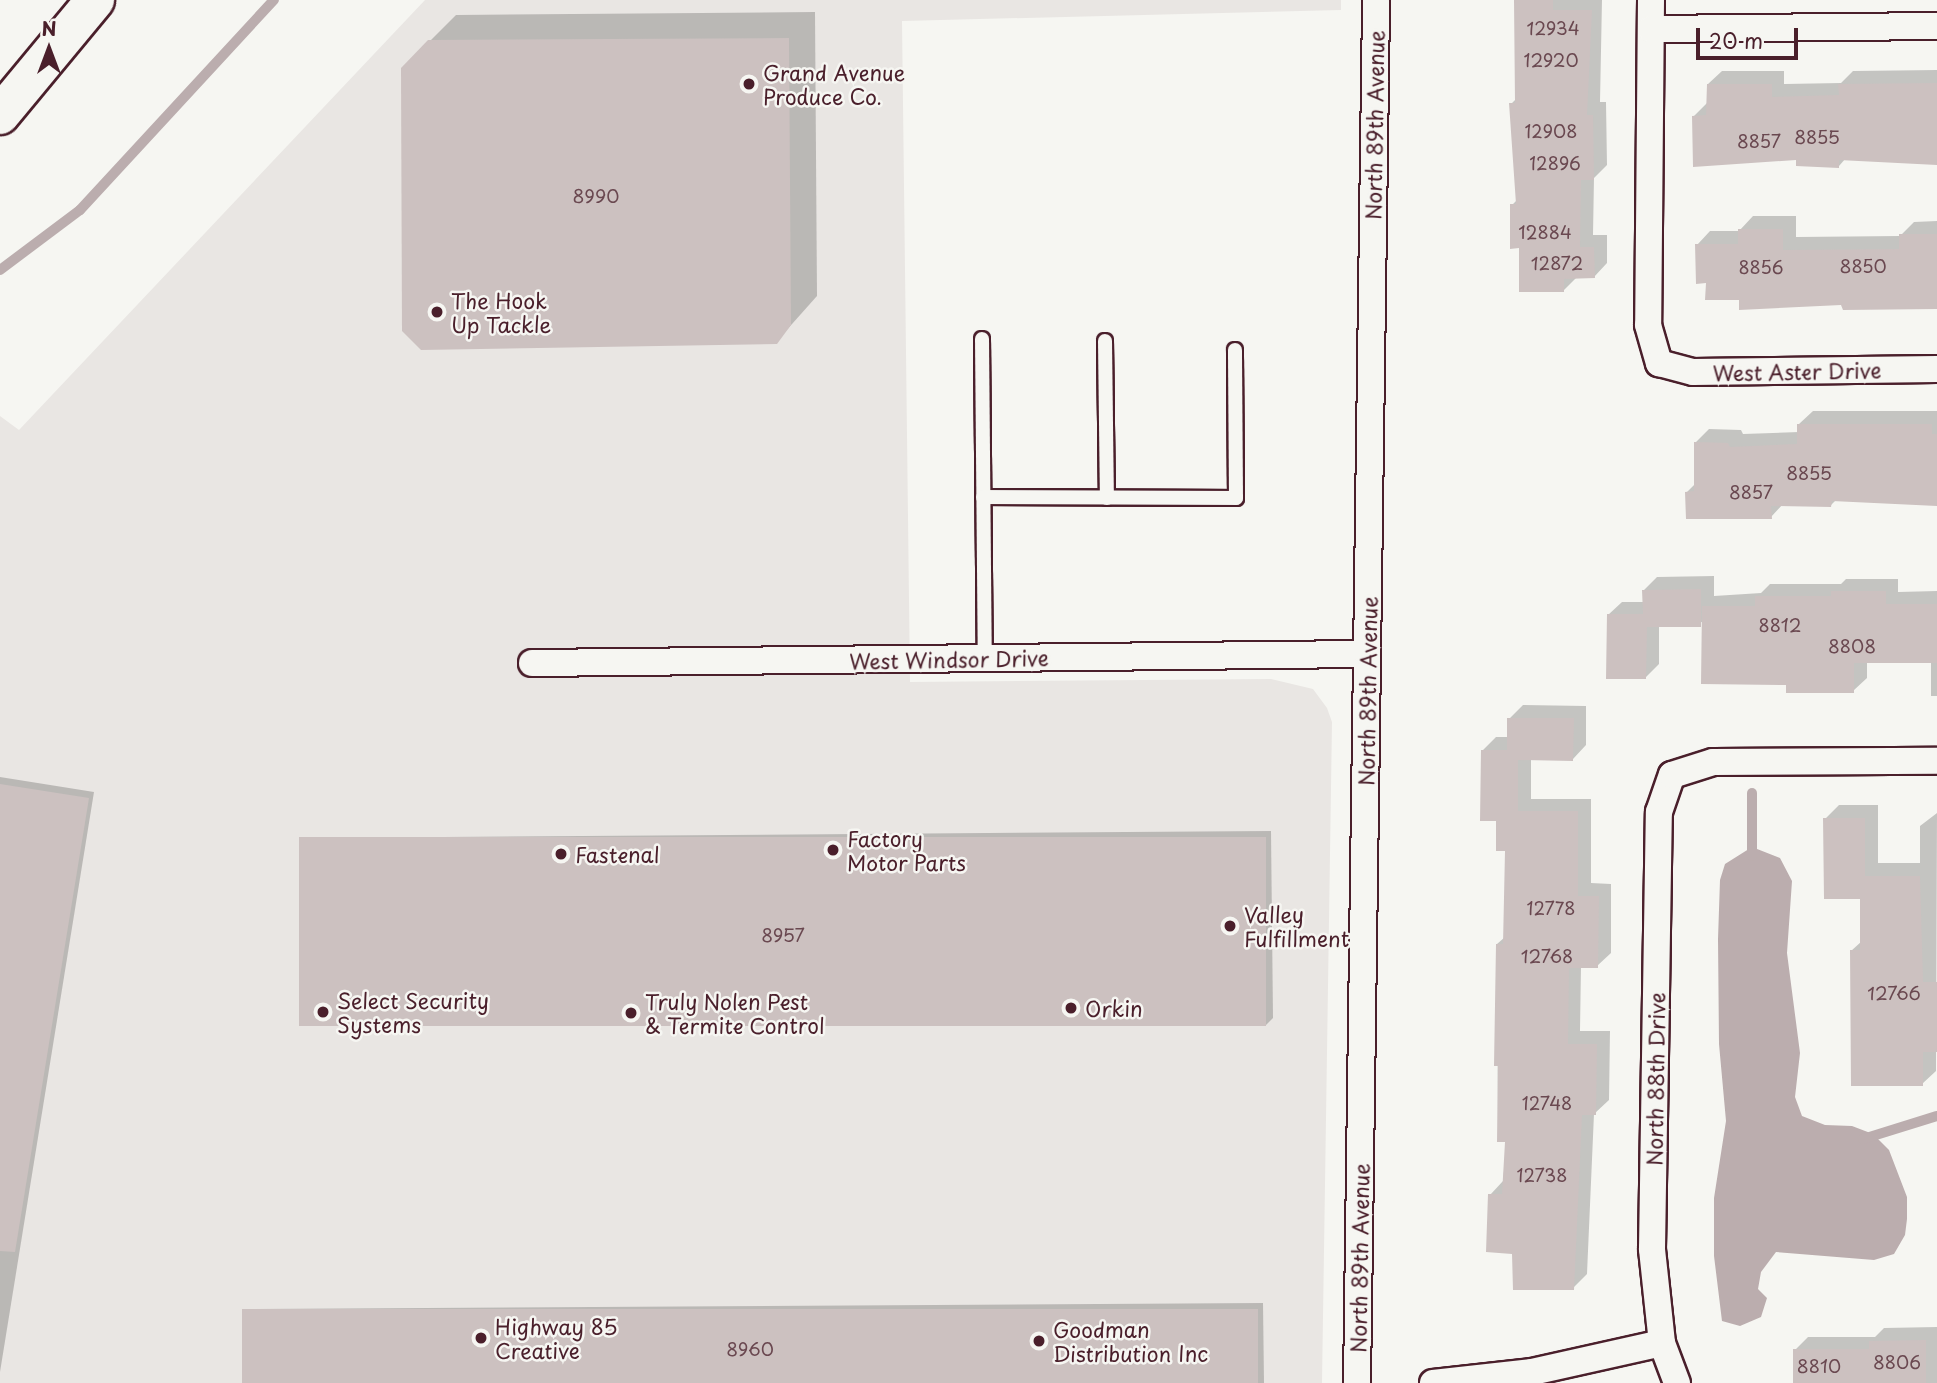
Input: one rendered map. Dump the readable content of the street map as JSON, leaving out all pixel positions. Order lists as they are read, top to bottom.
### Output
{
  "streets": {
    "street": [
      "North 89th Avenue",
      "West Aster Drive",
      "West Windsor Drive",
      "North 88th Drive"
    ]
  },
  "crossings": [
    ["North 89th Avenue", "West Windsor Drive"]
  ],
  "places": [
    "Grand Avenue Produce Co.",
    "The Hook Up Tackle",
    "Factory Motor Parts",
    "Fastenal",
    "Valley Fulfillment",
    "Orkin",
    "Select Security Systems",
    "Truly Nolen Pest & Termite Control",
    "Highway 85 Creative",
    "Goodman Distribution Inc"
  ],
  "house_numbers": [
    "12934",
    "12920",
    "12908",
    "8855",
    "8857",
    "12896",
    "8990",
    "12884",
    "12872",
    "8850",
    "8856",
    "8855",
    "8857",
    "8812",
    "8808",
    "12778",
    "8957",
    "12768",
    "12766",
    "12748",
    "12738",
    "8960",
    "8806",
    "8810"
  ],
  "scale_bar": "20 m",
  "north": "top"
}
